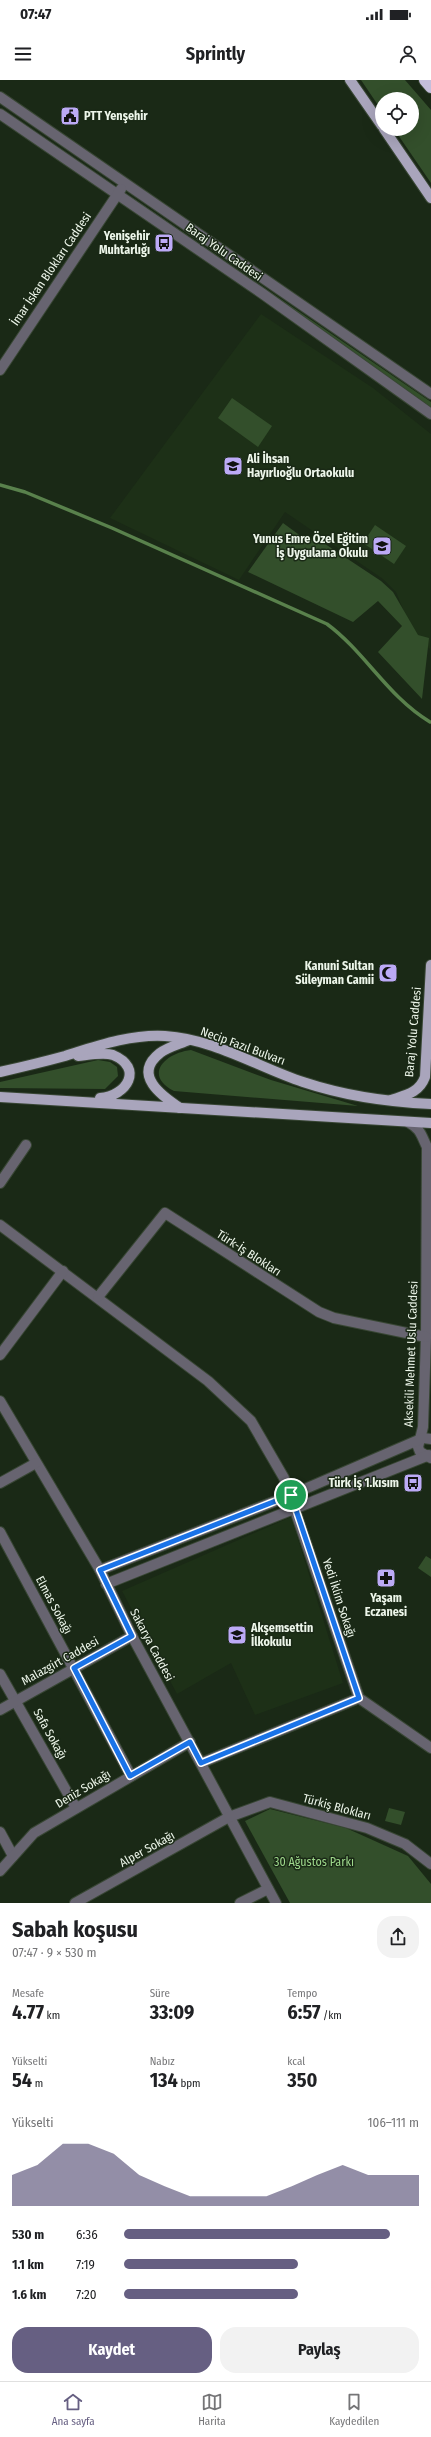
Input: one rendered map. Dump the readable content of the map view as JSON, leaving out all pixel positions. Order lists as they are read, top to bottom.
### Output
{
  "streets": {
    "main road": ["Baraj Yolu Caddesi", "Necip Fazıl Bulvarı"],
    "street": [
      "İmar İskan Blokları Caddesi",
      "Türk-İş Blokları",
      "Aksekili Mehmet Uslu Caddesi",
      "Yedi İklim Sokağı",
      "Elmas Sokağı",
      "Sakarya Caddesi",
      "Malazgirt Caddesi",
      "Safa Sokağı",
      "Deniz Sokağı",
      "Türkiş Blokları",
      "Alper Sokağı"
    ]
  },
  "crossings": [
    ["Baraj Yolu Caddesi", "İmar İskan Blokları Caddesi"],
    ["Baraj Yolu Caddesi", "Necip Fazıl Bulvarı"],
    ["Türk-İş Blokları", "Aksekili Mehmet Uslu Caddesi"],
    ["Aksekili Mehmet Uslu Caddesi", "Yedi İklim Sokağı"],
    ["Aksekili Mehmet Uslu Caddesi", "Sakarya Caddesi"],
    ["Elmas Sokağı", "Malazgirt Caddesi"],
    ["Elmas Sokağı", "Deniz Sokağı"],
    ["Sakarya Caddesi", "Malazgirt Caddesi"],
    ["Sakarya Caddesi", "Deniz Sokağı"],
    ["Sakarya Caddesi", "Türkiş Blokları"],
    ["Sakarya Caddesi", "Alper Sokağı"],
    ["Malazgirt Caddesi", "Safa Sokağı"],
    ["Safa Sokağı", "Deniz Sokağı"],
    ["Türkiş Blokları", "Alper Sokağı"]
  ],
  "parks": ["30 Ağustos Parkı"],
  "places": {
    "public building": ["PTT Yenşehir"],
    "bus stop": ["Yenişehir Muhtarlığı", "Türk İş 1.kısım"],
    "school or university": ["Ali İhsan Hayırlıoğlu Ortaokulu", "Yunus Emre Özel Eğitim İş Uygulama Okulu", "Akşemsettin İlkokulu"],
    "mosque": ["Kanuni Sultan Süleyman Camii"],
    "pharmacy": ["Yaşam Eczanesi"]
  },
  "page": {
    "status": "07:47",
    "header": "Sprintly",
    "heading": ["Sabah koşusu", "07:47 · 9 × 530 m"],
    "stats": [
      ["Mesafe", "4.77 km"],
      ["Süre", "33:09"],
      ["Tempo", "6:57 /km"],
      ["Yükselti", "54 m"],
      ["Nabız", "134 bpm"],
      ["kcal", "350"]
    ],
    "chart": ["Yükselti", "106–111 m"],
    "list": [
      {
        "name": "530 m",
        "note": "6:36"
      },
      {
        "name": "1.1 km",
        "note": "7:19"
      },
      {
        "name": "1.6 km",
        "note": "7:20"
      }
    ],
    "buttons": ["Kaydet", "Paylaş"],
    "tabs": ["Ana sayfa", "Harita", "Kaydedilen"]
  }
}
